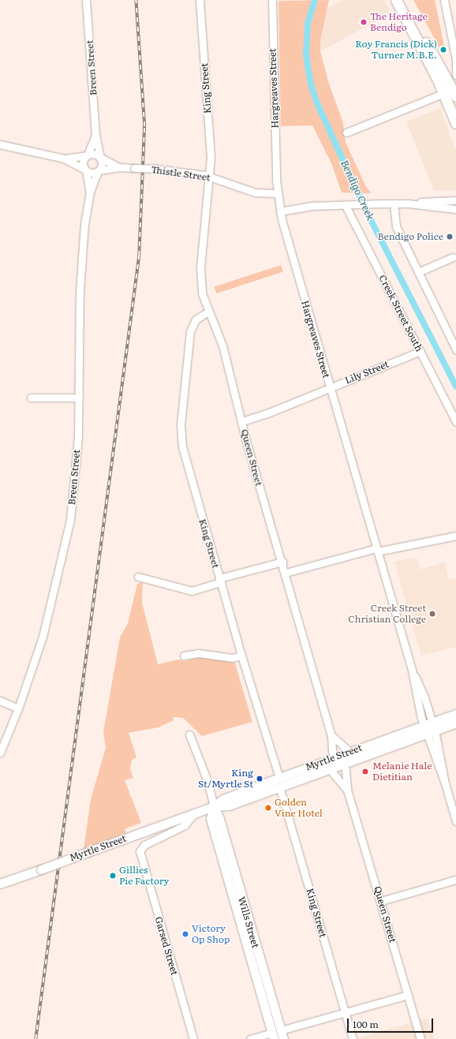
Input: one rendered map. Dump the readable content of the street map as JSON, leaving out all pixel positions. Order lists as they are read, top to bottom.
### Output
{
  "streets": {
    "main road": ["Myrtle Street", "Wills Street"],
    "street": [
      "Breen Street",
      "King Street",
      "Hargreaves Street",
      "Thistle Street",
      "Creek Street South",
      "Lily Street",
      "Queen Street",
      "Garsed Street"
    ]
  },
  "crossings": [
    ["Breen Street", "Thistle Street"],
    ["King Street", "Thistle Street"],
    ["King Street", "Queen Street"],
    ["King Street", "Myrtle Street"],
    ["Hargreaves Street", "Thistle Street"],
    ["Hargreaves Street", "Lily Street"],
    ["Hargreaves Street", "Myrtle Street"],
    ["Thistle Street", "Queen Street"],
    ["Creek Street South", "Lily Street"],
    ["Lily Street", "Queen Street"],
    ["Queen Street", "Myrtle Street"],
    ["Myrtle Street", "Wills Street"],
    ["Myrtle Street", "Garsed Street"]
  ],
  "water": ["Bendigo Creek"],
  "places": [
    "The Heritage Bendigo",
    "Roy Francis (Dick) Turner M.B.E.",
    "Bendigo Police",
    "Creek Street Christian College",
    "Melanie Hale Dietitian",
    "King St/Myrtle St",
    "Golden Vine Hotel",
    "Gillies Pie Factory",
    "Victory Op Shop"
  ],
  "scale_bar": "100 m"
}
